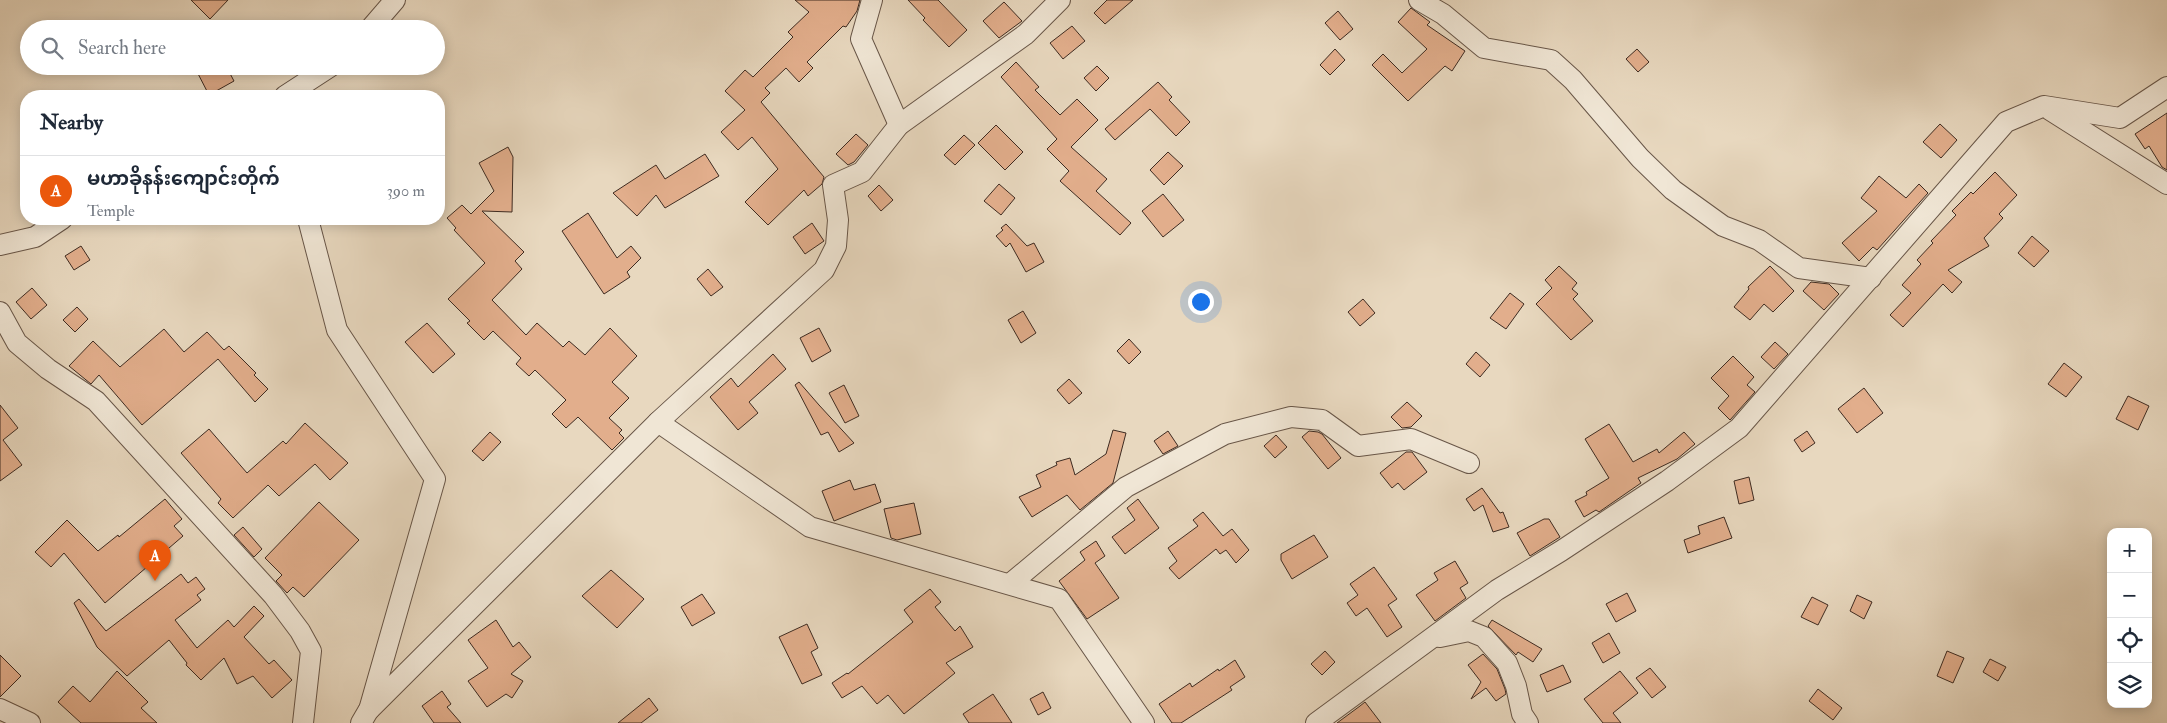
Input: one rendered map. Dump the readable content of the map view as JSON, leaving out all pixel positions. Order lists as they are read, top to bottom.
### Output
{
  "page": {
    "search": "Search here",
    "heading": "Nearby",
    "list": [
      {
        "mark": "A",
        "name": "မဟာခိုနန်းကျောင်းတိုက်",
        "note": "Temple",
        "value": "390 m"
      }
    ],
    "map_buttons": ["+", "−"],
    "pins": "A"
  }
}
